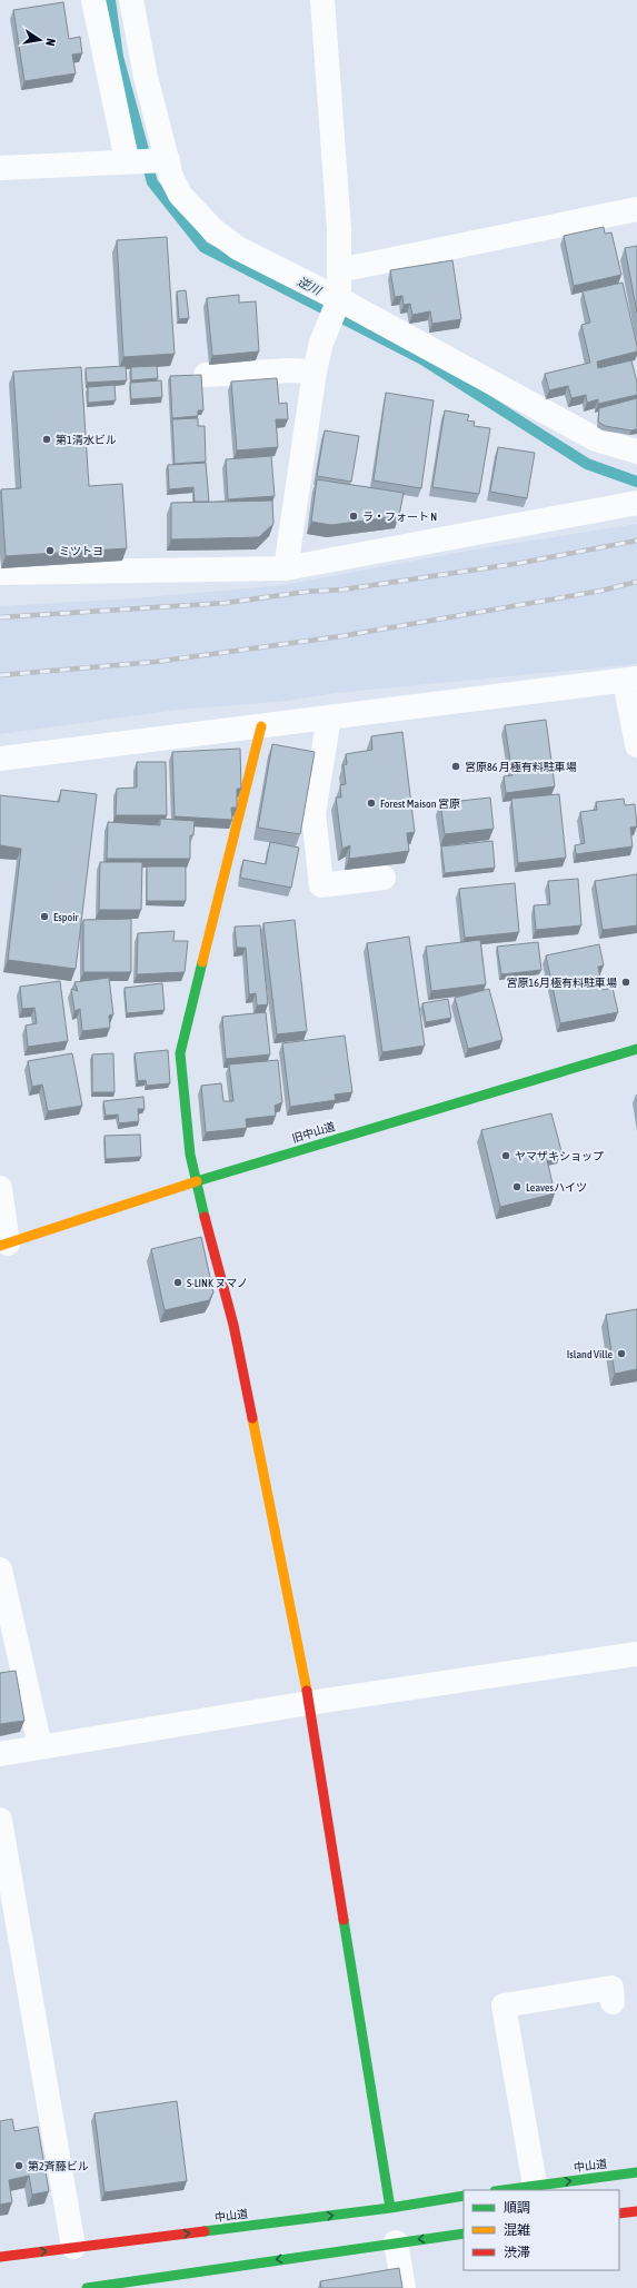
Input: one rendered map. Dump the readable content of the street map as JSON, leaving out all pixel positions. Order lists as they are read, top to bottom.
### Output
{
  "streets": {
    "main road": ["旧中山道", "中山道"]
  },
  "water": ["逆川"],
  "places": [
    "第1清水ビル",
    "ラ・フォート N",
    "ミツトヨ",
    "宮原86 月極有料駐車場",
    "Forest Maison 宮原",
    "Espoir",
    "宮原16月極有料駐車場",
    "ヤマザキショップ",
    "Leavesハイツ",
    "S-LINK ヌマノ",
    "Island Ville",
    "第2斉藤ビル"
  ],
  "legend": ["順調", "混雑", "渋滞"],
  "north": "right"
}
